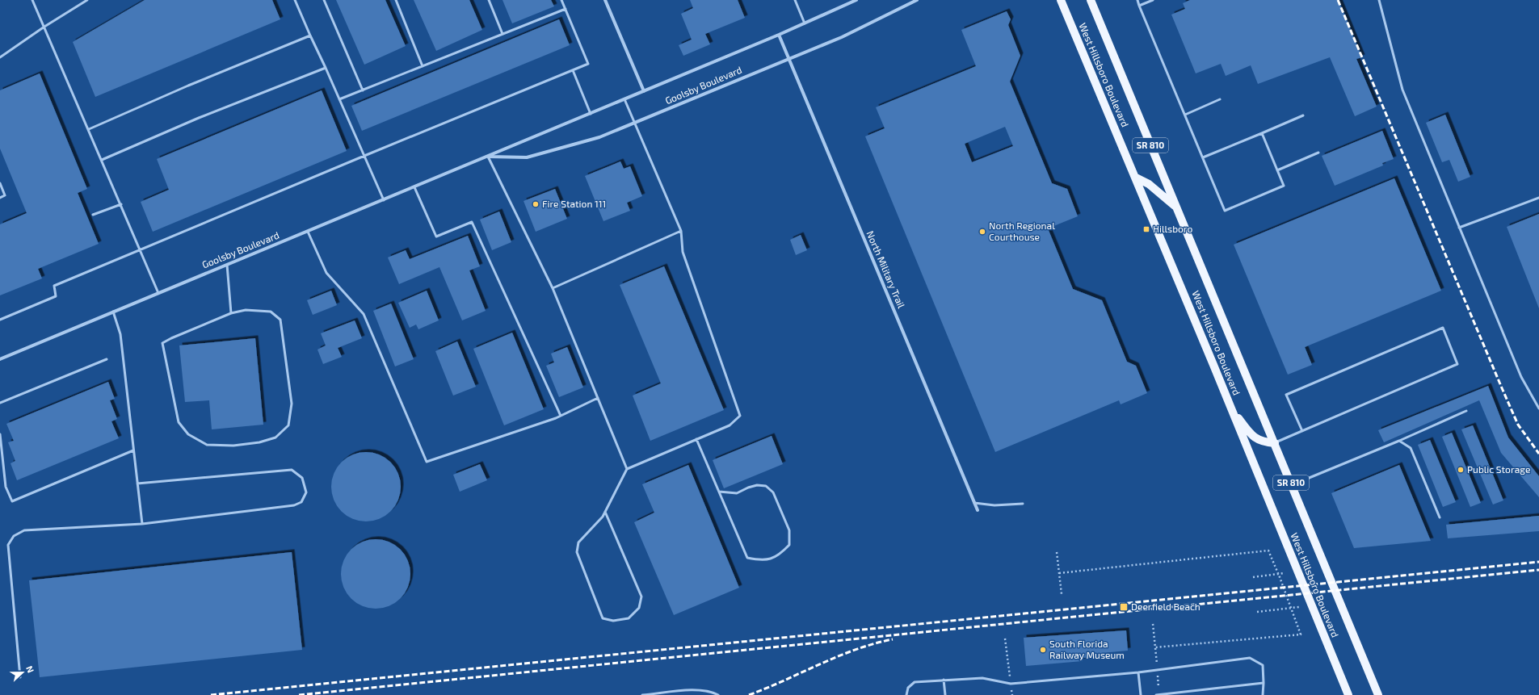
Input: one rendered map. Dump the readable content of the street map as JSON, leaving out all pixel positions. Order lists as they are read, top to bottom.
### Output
{
  "streets": {
    "main road": ["West Hillsboro Boulevard", "SR 810"],
    "street": ["Goolsby Boulevard", "North Military Trail"]
  },
  "crossings": [
    ["Goolsby Boulevard", "North Military Trail"]
  ],
  "places": {
    "other": [
      "Fire Station 111",
      "North Regional Courthouse",
      "Public Storage",
      "South Florida Railway Museum"
    ],
    "transit": ["Hillsboro", "Deerfield Beach"]
  },
  "north": "right"
}
